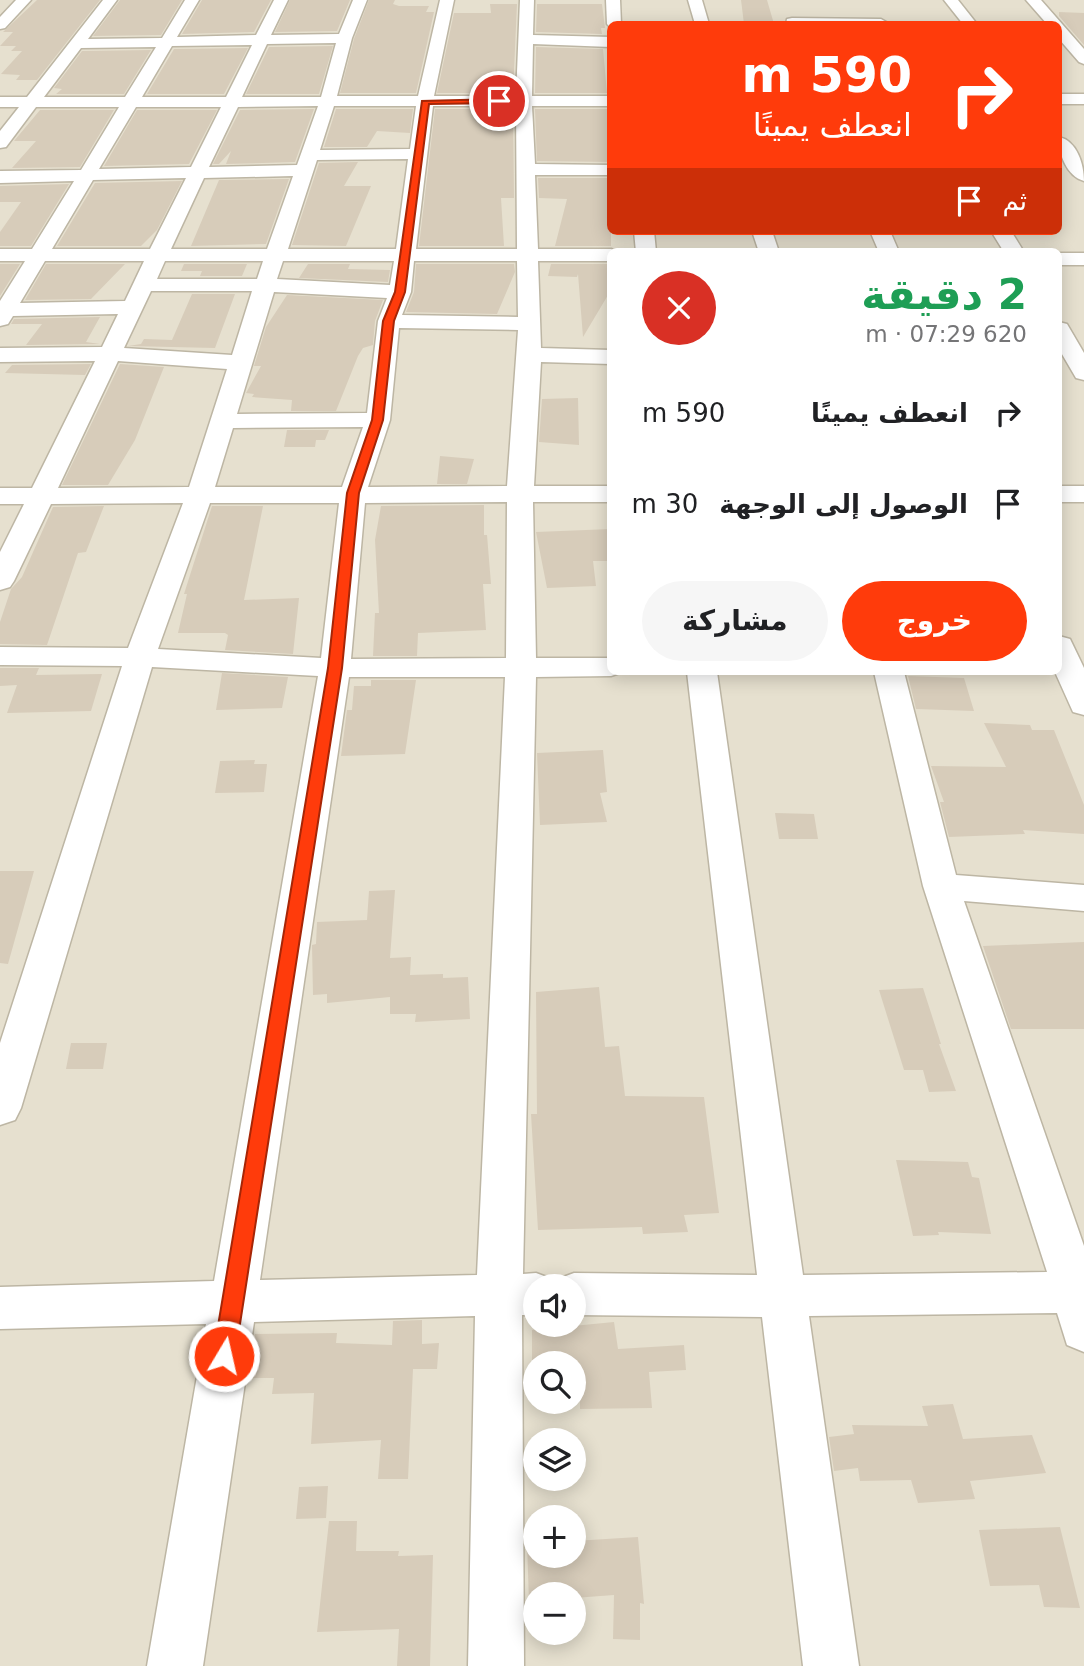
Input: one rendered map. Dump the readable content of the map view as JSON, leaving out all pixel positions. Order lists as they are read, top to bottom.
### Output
{
  "page": {
    "turn": ["590 m", "انعطف يمينًا"],
    "then": "ثم",
    "heading": ["2 دقيقة", "620 m · 07:29"],
    "list": [
      {
        "name": "انعطف يمينًا",
        "value": "590 m"
      },
      {
        "name": "الوصول إلى الوجهة",
        "value": "30 m"
      }
    ],
    "buttons": ["خروج", "مشاركة"],
    "map_buttons": ["+", "−"]
  }
}
